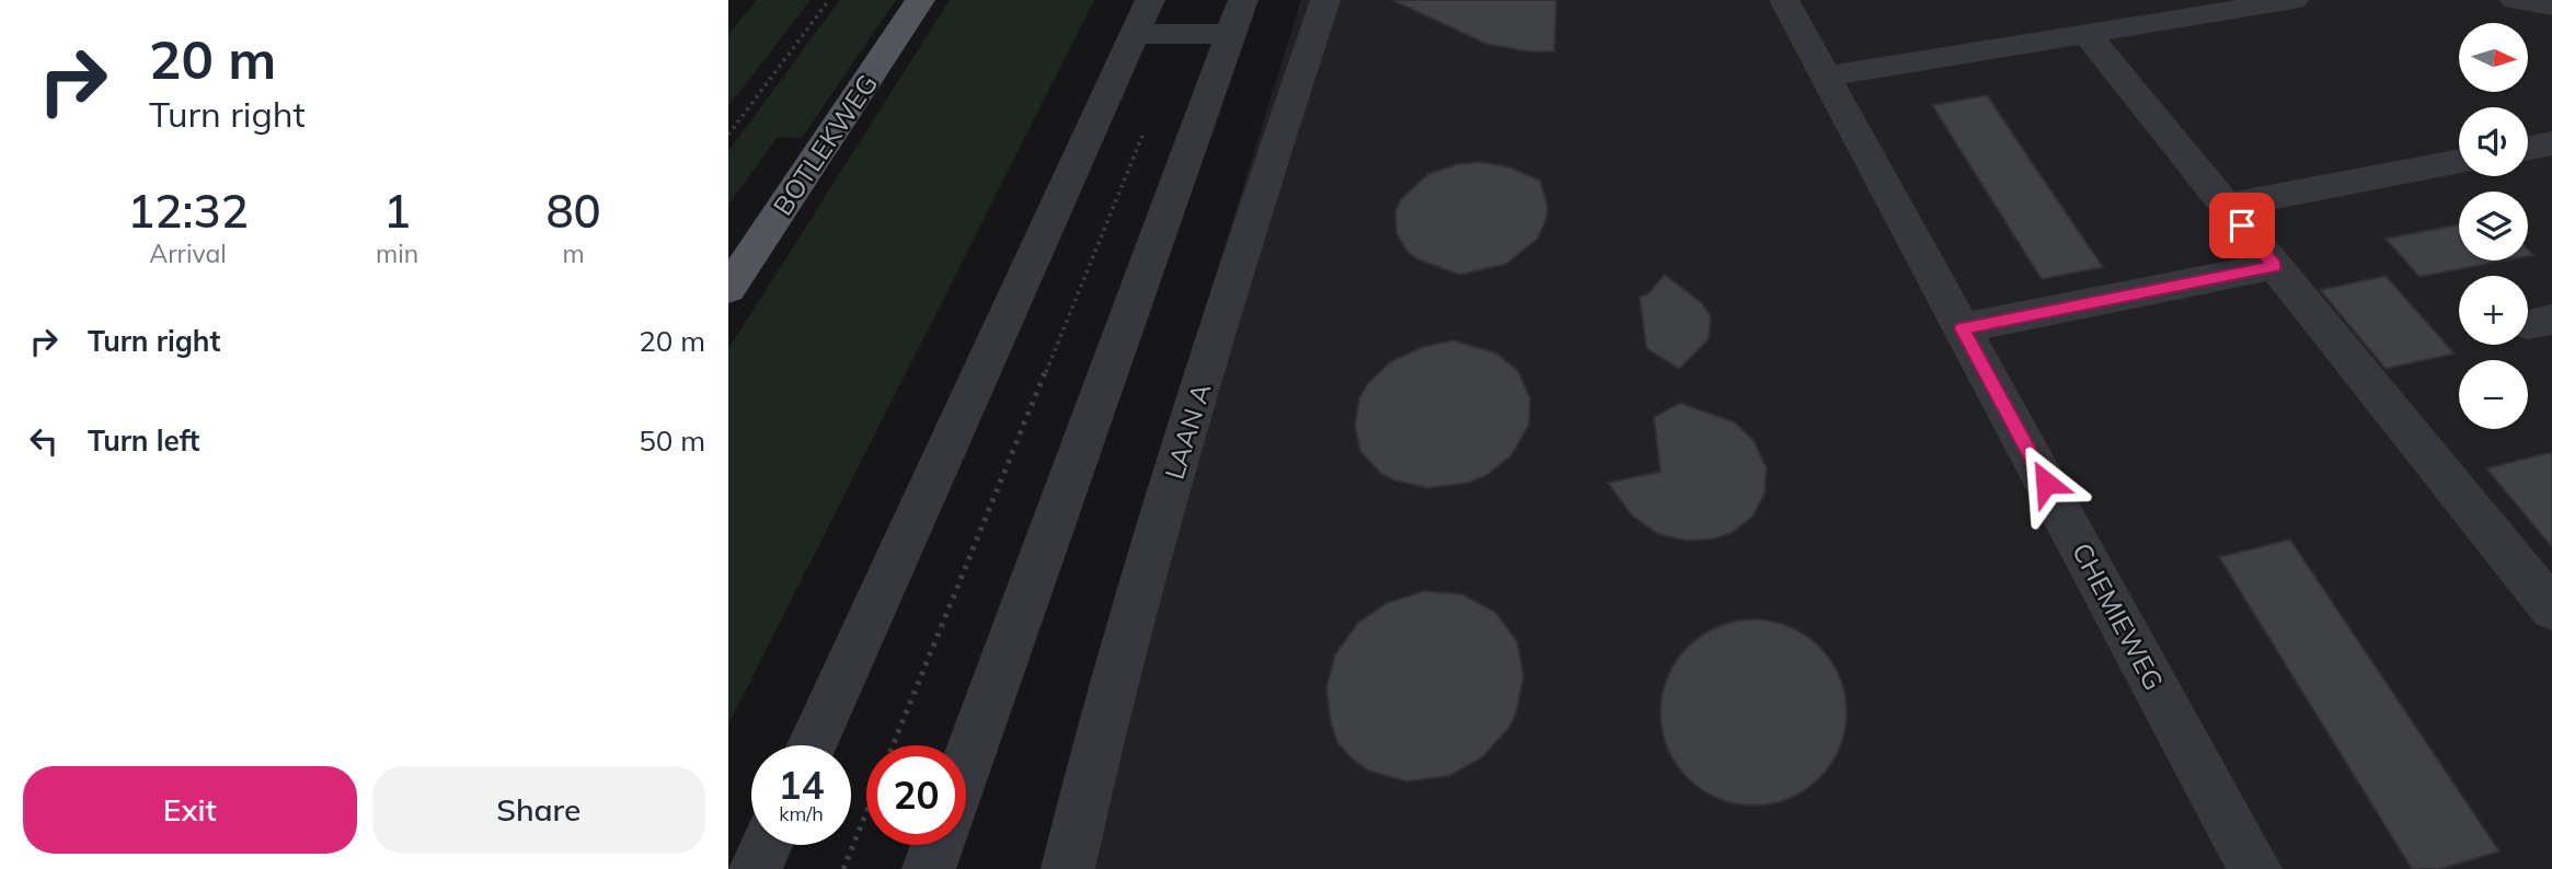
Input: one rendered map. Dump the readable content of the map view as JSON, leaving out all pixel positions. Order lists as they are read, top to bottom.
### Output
{
  "streets": {
    "main road": ["BOTLEKWEG"],
    "lane": ["LAAN A", "CHEMIEWEG"]
  },
  "north": "right",
  "page": {
    "turn": ["20 m", "Turn right"],
    "map_buttons": ["+", "−"],
    "eta": [
      "12:32",
      "Arrival",
      "1",
      "min",
      "80",
      "m"
    ],
    "list": [
      {
        "name": "Turn right",
        "value": "20 m"
      },
      {
        "name": "Turn left",
        "value": "50 m"
      }
    ],
    "speed": "14 km/h",
    "limit": "20",
    "buttons": ["Exit", "Share"]
  }
}
